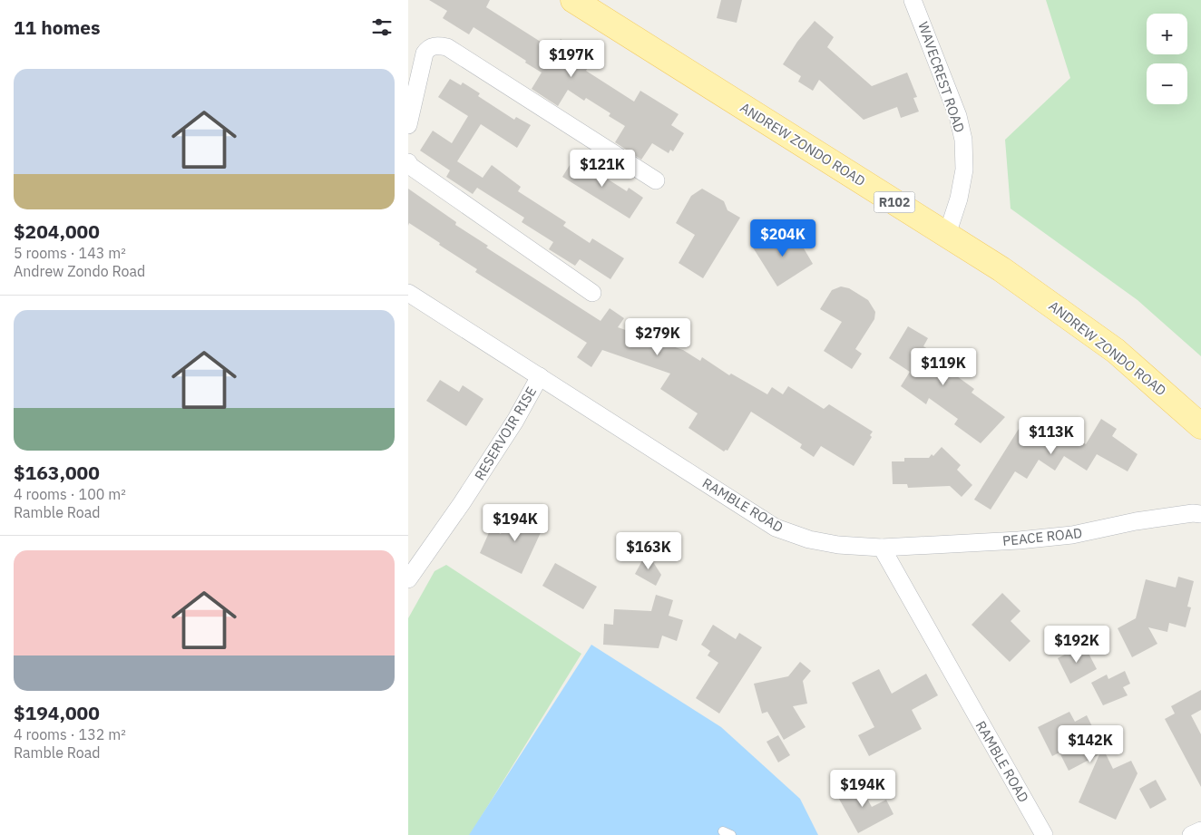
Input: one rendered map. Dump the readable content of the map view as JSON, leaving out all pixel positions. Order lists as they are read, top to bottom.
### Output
{
  "streets": {
    "main road": ["ANDREW ZONDO ROAD", "R102"],
    "street": [
      "WAVECREST ROAD",
      "RESERVOIR RISE",
      "RAMBLE ROAD",
      "PEACE ROAD"
    ]
  },
  "crossings": [
    ["WAVECREST ROAD", "ANDREW ZONDO ROAD"],
    ["RESERVOIR RISE", "RAMBLE ROAD"],
    ["RAMBLE ROAD", "PEACE ROAD"]
  ],
  "page": {
    "heading": "11 homes",
    "map_buttons": ["+", "−"],
    "price": [
      "$197K",
      "$121K",
      "$204K",
      "$279K",
      "$119K",
      "$113K",
      "$194K",
      "$163K",
      "$192K",
      "$142K",
      "$194K"
    ],
    "list": [
      {
        "name": "$204,000",
        "note": "5 rooms · 143 m² · Andrew Zondo Road"
      },
      {
        "name": "$163,000",
        "note": "4 rooms · 100 m² · Ramble Road"
      },
      {
        "name": "$194,000",
        "note": "4 rooms · 132 m² · Ramble Road"
      }
    ]
  }
}
